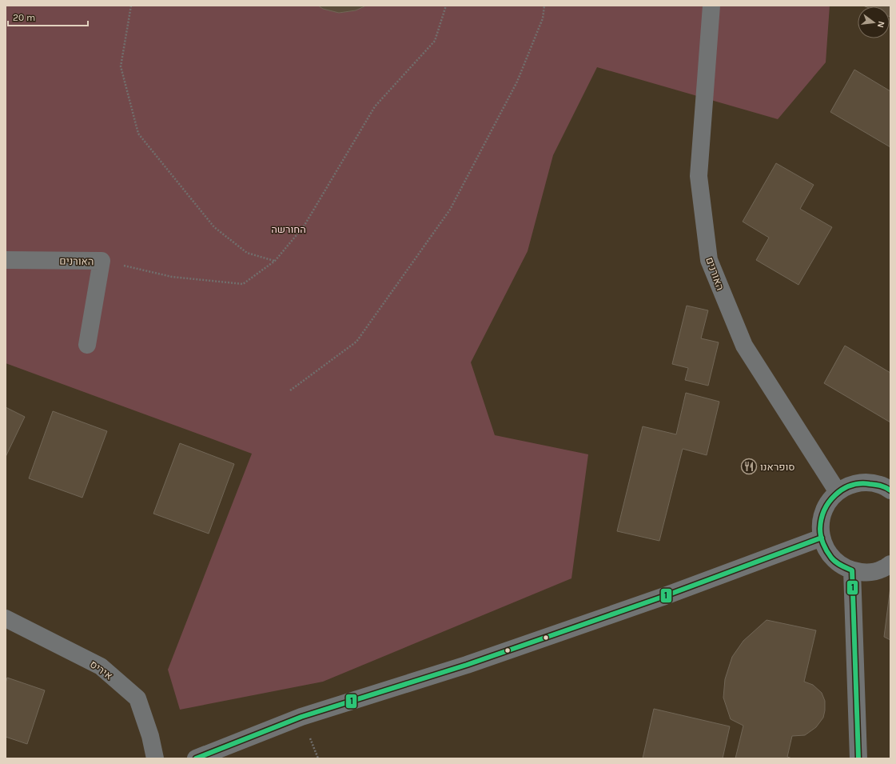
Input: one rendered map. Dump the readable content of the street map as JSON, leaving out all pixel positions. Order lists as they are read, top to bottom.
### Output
{
  "streets": {
    "street": ["האורנים", "איריס"]
  },
  "parks": ["החורשה"],
  "places": {
    "restaurant": ["סופראנו"]
  },
  "lines": ["transit line 1"],
  "scale_bar": "20 m",
  "north": "right"
}
